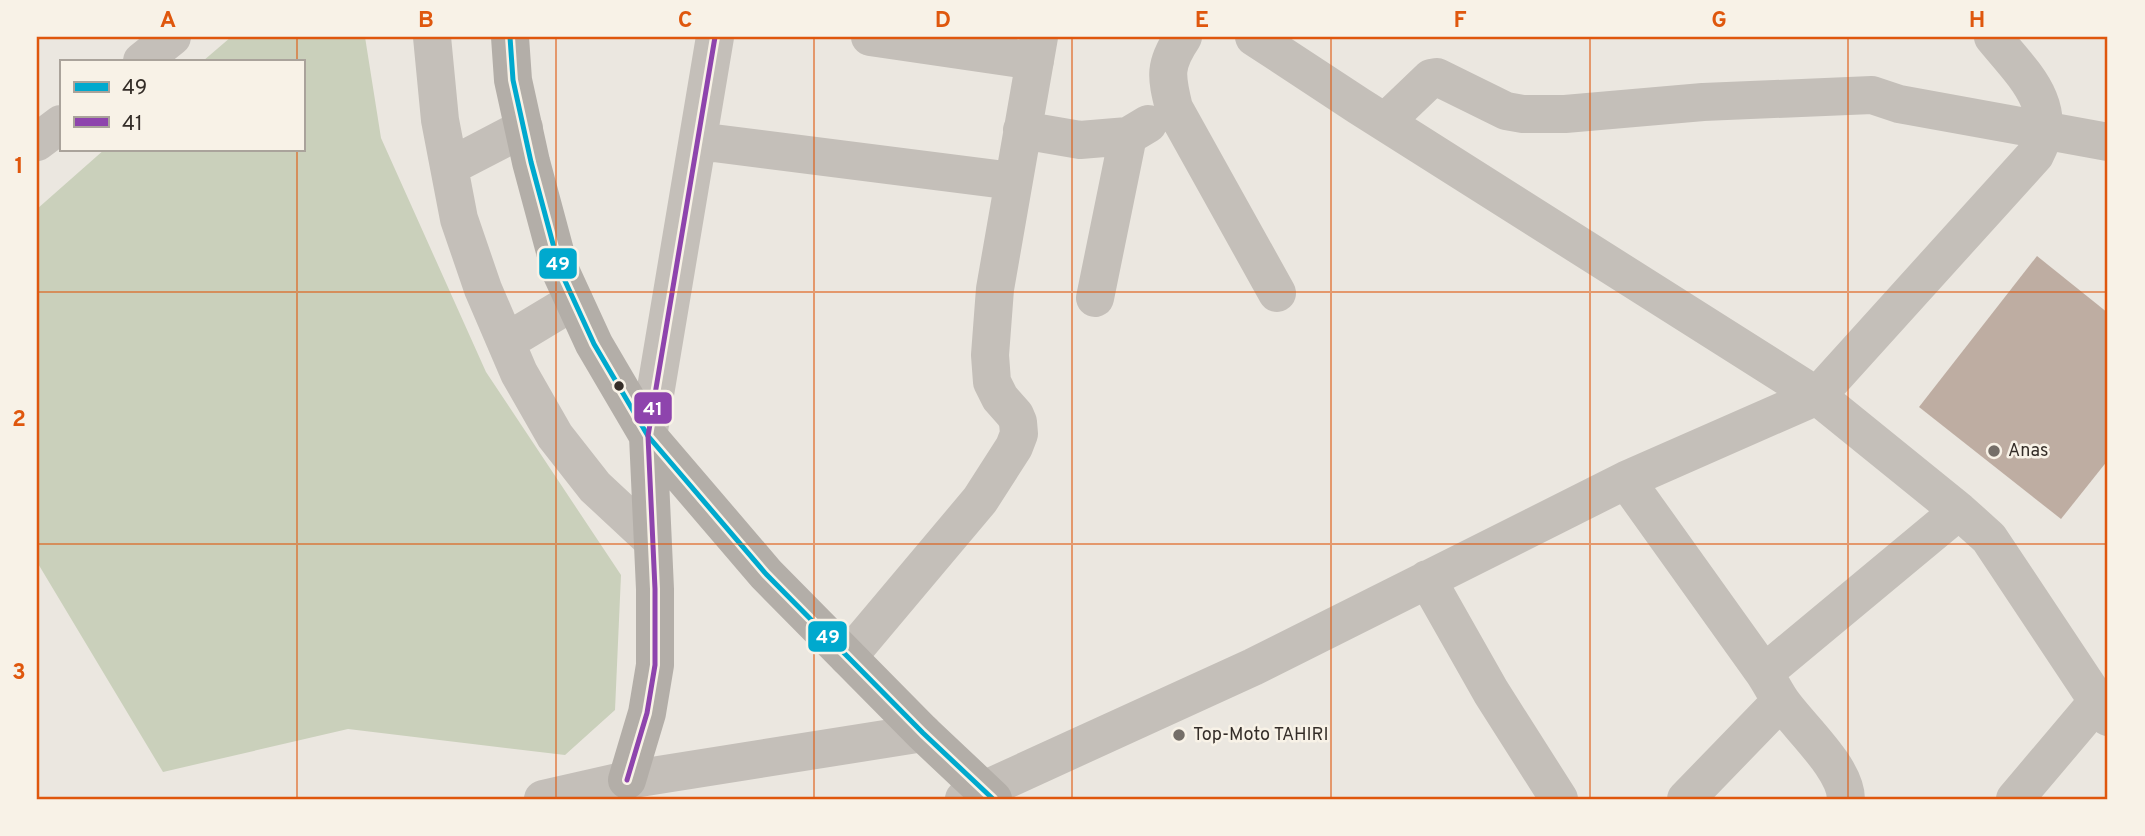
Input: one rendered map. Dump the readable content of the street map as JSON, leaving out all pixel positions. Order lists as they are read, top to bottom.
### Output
{
  "places": ["Anas", "Top-Moto TAHIRI"],
  "lines": ["transit line 49", "transit line 41"],
  "legend": ["49", "41"],
  "grid": {
    "columns": [
      "A",
      "B",
      "C",
      "D",
      "E",
      "F",
      "G",
      "H"
    ],
    "rows": ["1", "2", "3"]
  }
}
